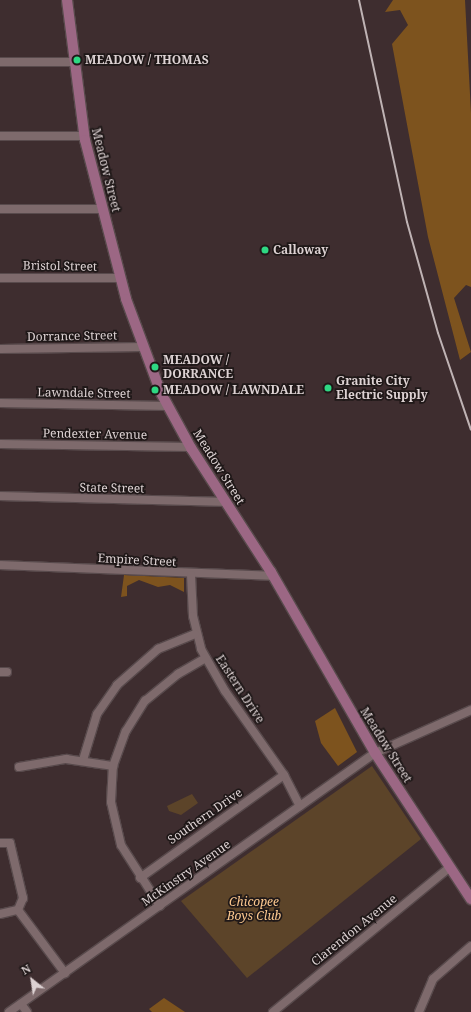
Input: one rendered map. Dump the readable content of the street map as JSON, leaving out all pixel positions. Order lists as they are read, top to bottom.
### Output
{
  "streets": {
    "main road": ["Meadow Street"],
    "street": [
      "Bristol Street",
      "Dorrance Street",
      "Lawndale Street",
      "Pendexter Avenue",
      "State Street",
      "Empire Street",
      "Eastern Drive",
      "Southern Drive",
      "McKinstry Avenue",
      "Clarendon Avenue"
    ]
  },
  "crossings": [
    ["Meadow Street", "Bristol Street"],
    ["Meadow Street", "Dorrance Street"],
    ["Meadow Street", "Lawndale Street"],
    ["Meadow Street", "Pendexter Avenue"],
    ["Meadow Street", "State Street"],
    ["Meadow Street", "Empire Street"],
    ["Meadow Street", "McKinstry Avenue"],
    ["Meadow Street", "Clarendon Avenue"],
    ["Empire Street", "Eastern Drive"],
    ["Eastern Drive", "Southern Drive"],
    ["Eastern Drive", "McKinstry Avenue"]
  ],
  "parks": ["Chicopee Boys Club"],
  "places": [
    "MEADOW / THOMAS",
    "Calloway",
    "MEADOW / DORRANCE",
    "Granite City Electric Supply",
    "MEADOW / LAWNDALE"
  ],
  "north": "top left"
}
